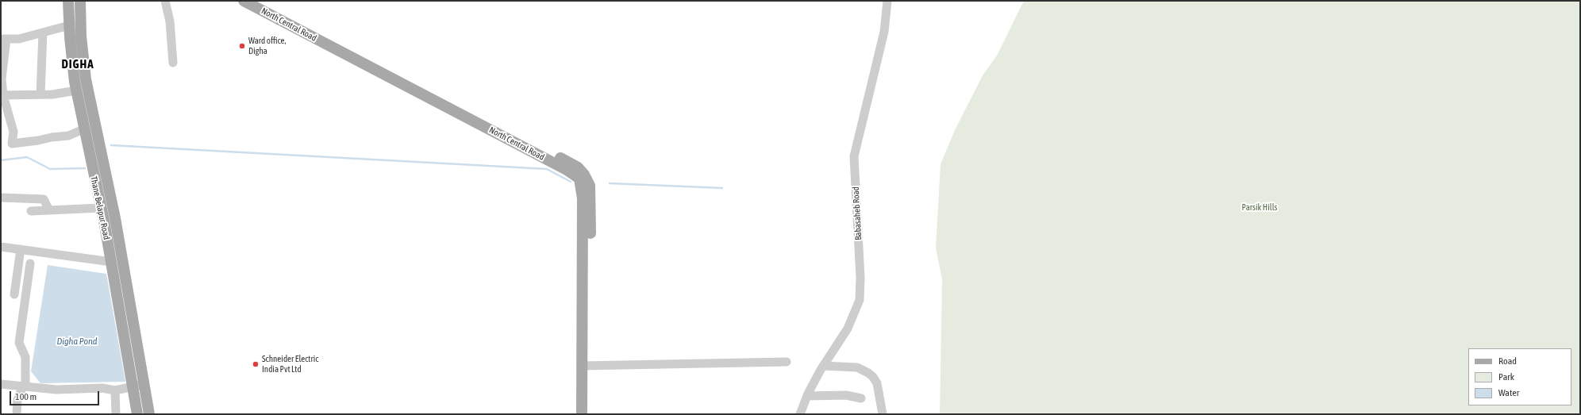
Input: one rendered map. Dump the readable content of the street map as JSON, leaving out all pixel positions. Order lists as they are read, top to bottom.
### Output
{
  "streets": {
    "main road": ["North Central Road", "Thane Belapur Road"],
    "street": ["Babasaheb Road"]
  },
  "districts": ["DIGHA"],
  "water": ["Digha Pond"],
  "parks": ["Parsik Hills"],
  "places": ["Ward office, Digha", "Schneider Electric India Pvt Ltd"],
  "legend": ["Road", "Park", "Water"],
  "scale_bar": "100 m"
}
